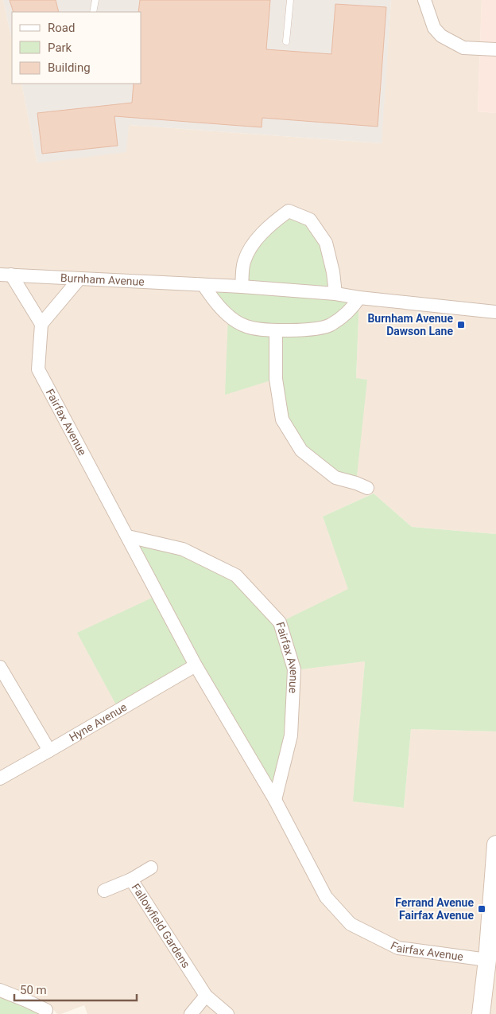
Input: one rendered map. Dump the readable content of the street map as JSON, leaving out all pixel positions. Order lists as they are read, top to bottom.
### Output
{
  "streets": {
    "street": [
      "Burnham Avenue",
      "Fairfax Avenue",
      "Hyne Avenue",
      "Fallowfield Gardens"
    ]
  },
  "crossings": [
    ["Fairfax Avenue", "Hyne Avenue"]
  ],
  "places": {
    "transit": ["Burnham Avenue Dawson Lane", "Ferrand Avenue Fairfax Avenue"]
  },
  "legend": ["Road", "Park", "Building"],
  "scale_bar": "50 m"
}
